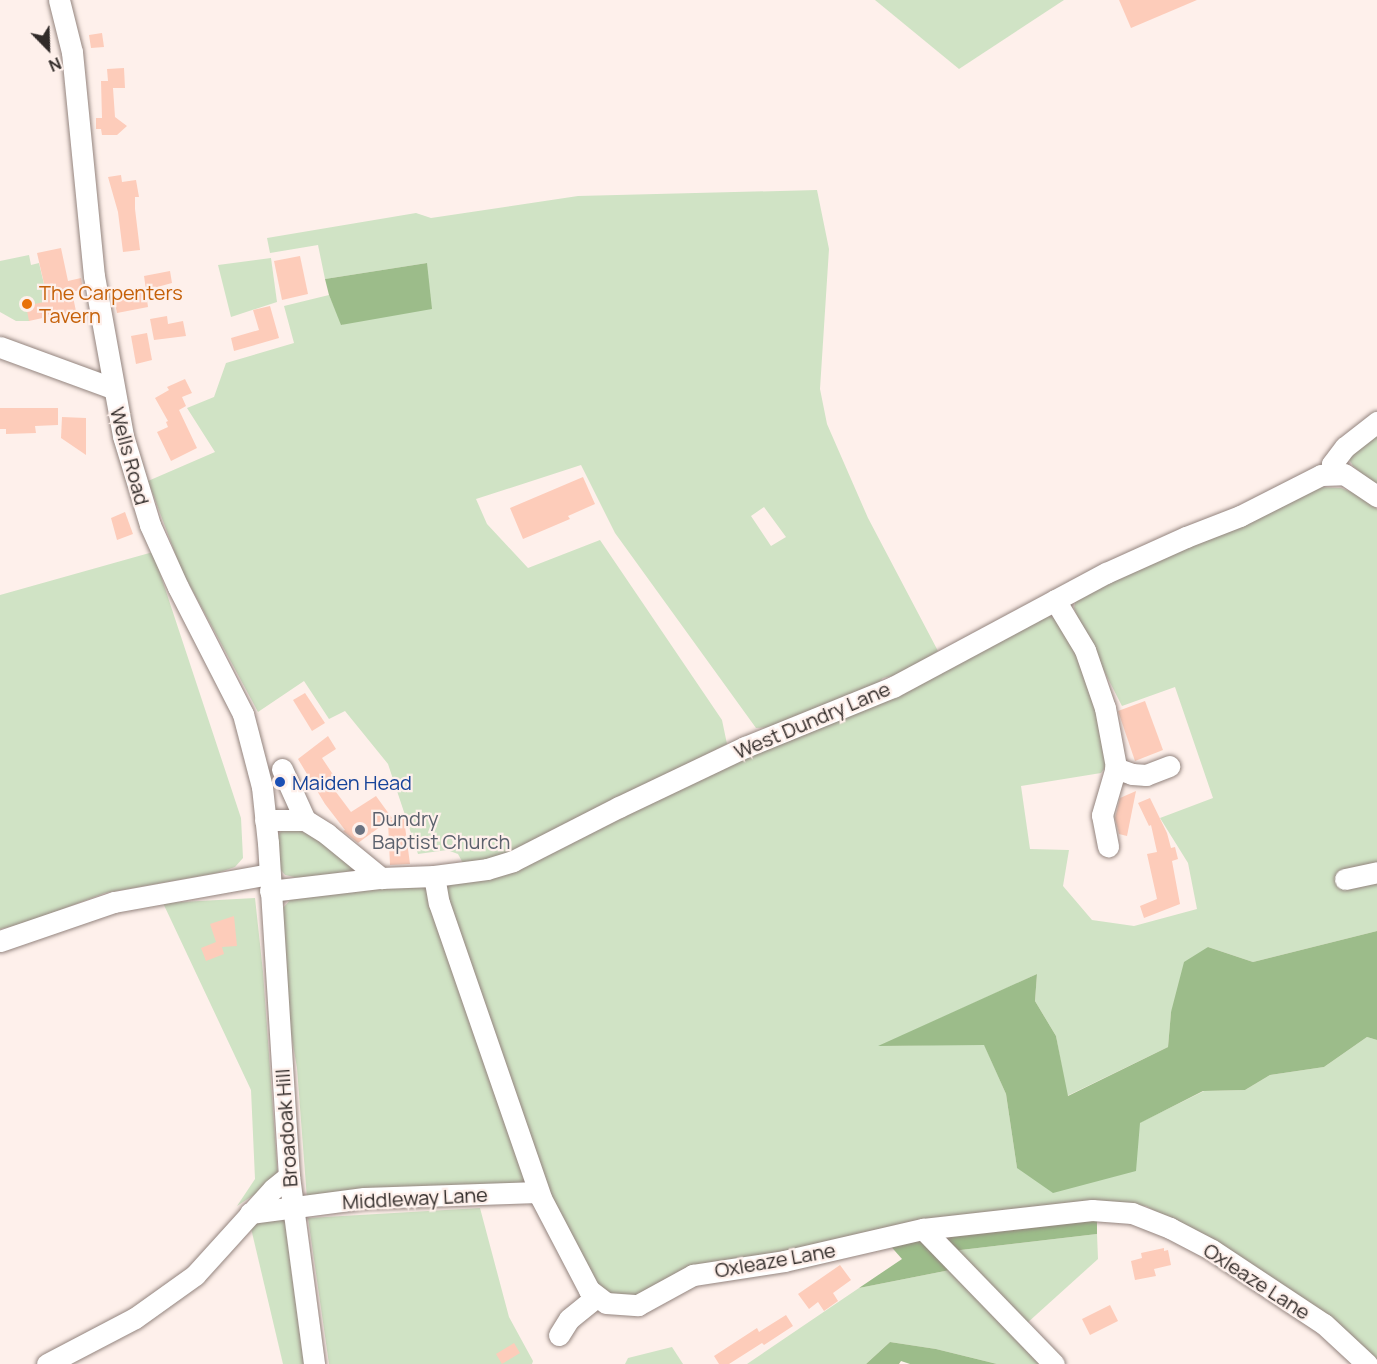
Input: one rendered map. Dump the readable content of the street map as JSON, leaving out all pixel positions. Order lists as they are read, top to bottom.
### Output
{
  "streets": {
    "street": [
      "Wells Road",
      "West Dundry Lane",
      "Broadoak Hill",
      "Middleway Lane",
      "Oxleaze Lane"
    ]
  },
  "crossings": [
    ["Wells Road", "West Dundry Lane"],
    ["Wells Road", "Broadoak Hill"],
    ["West Dundry Lane", "Broadoak Hill"],
    ["Broadoak Hill", "Middleway Lane"]
  ],
  "places": ["The Carpenters Tavern", "Maiden Head", "Dundry Baptist Church"],
  "north": "bottom right"
}
